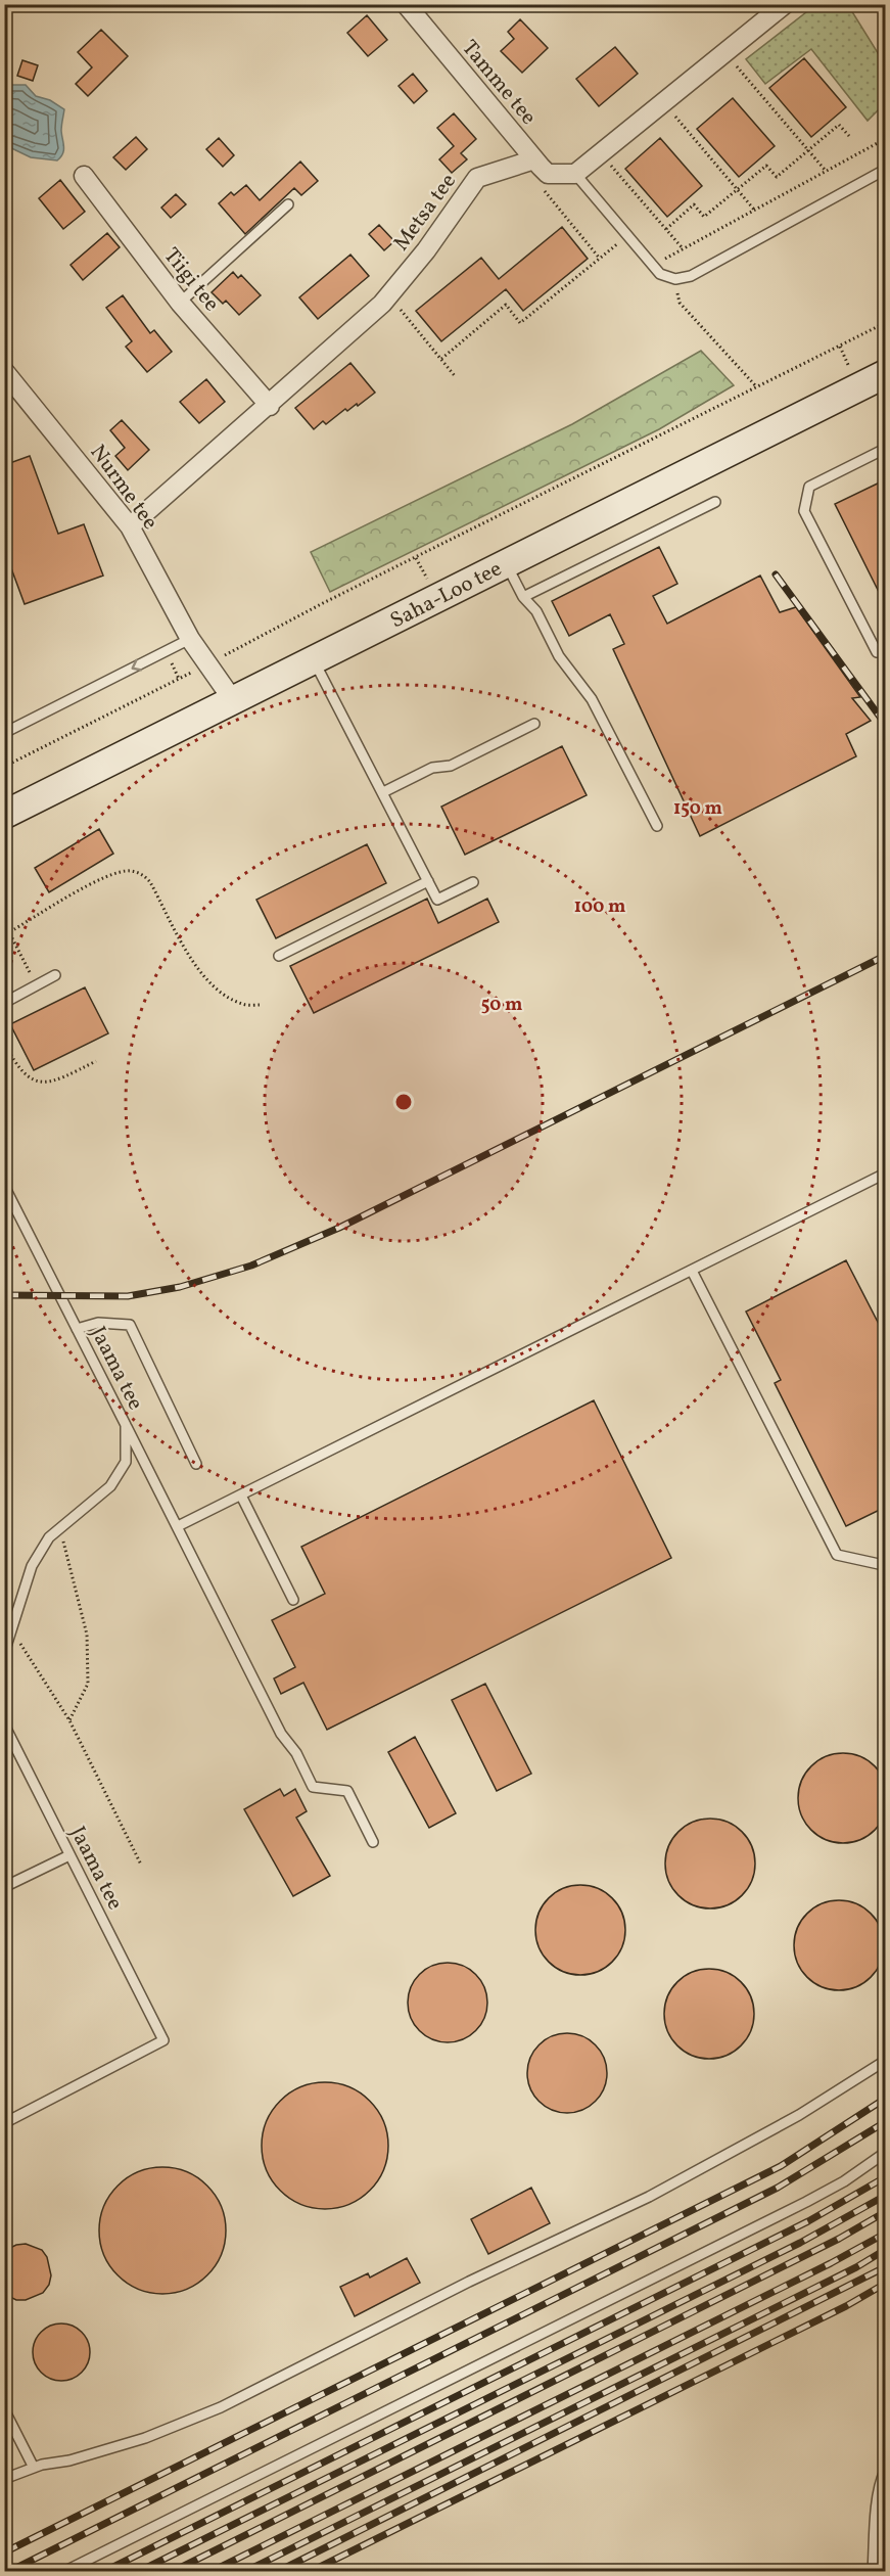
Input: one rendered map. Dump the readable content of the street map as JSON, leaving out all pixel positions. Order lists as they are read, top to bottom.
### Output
{
  "streets": {
    "main road": ["Saha-Loo tee"],
    "street": [
      "Tamme tee",
      "Metsa tee",
      "Tiigi tee",
      "Nurme tee"
    ],
    "lane": ["Jaama tee"]
  },
  "crossings": [
    ["Tamme tee", "Metsa tee"],
    ["Metsa tee", "Tiigi tee"],
    ["Metsa tee", "Nurme tee"],
    ["Nurme tee", "Saha-Loo tee"]
  ],
  "rings": ["150 m", "100 m", "50 m"]
}
